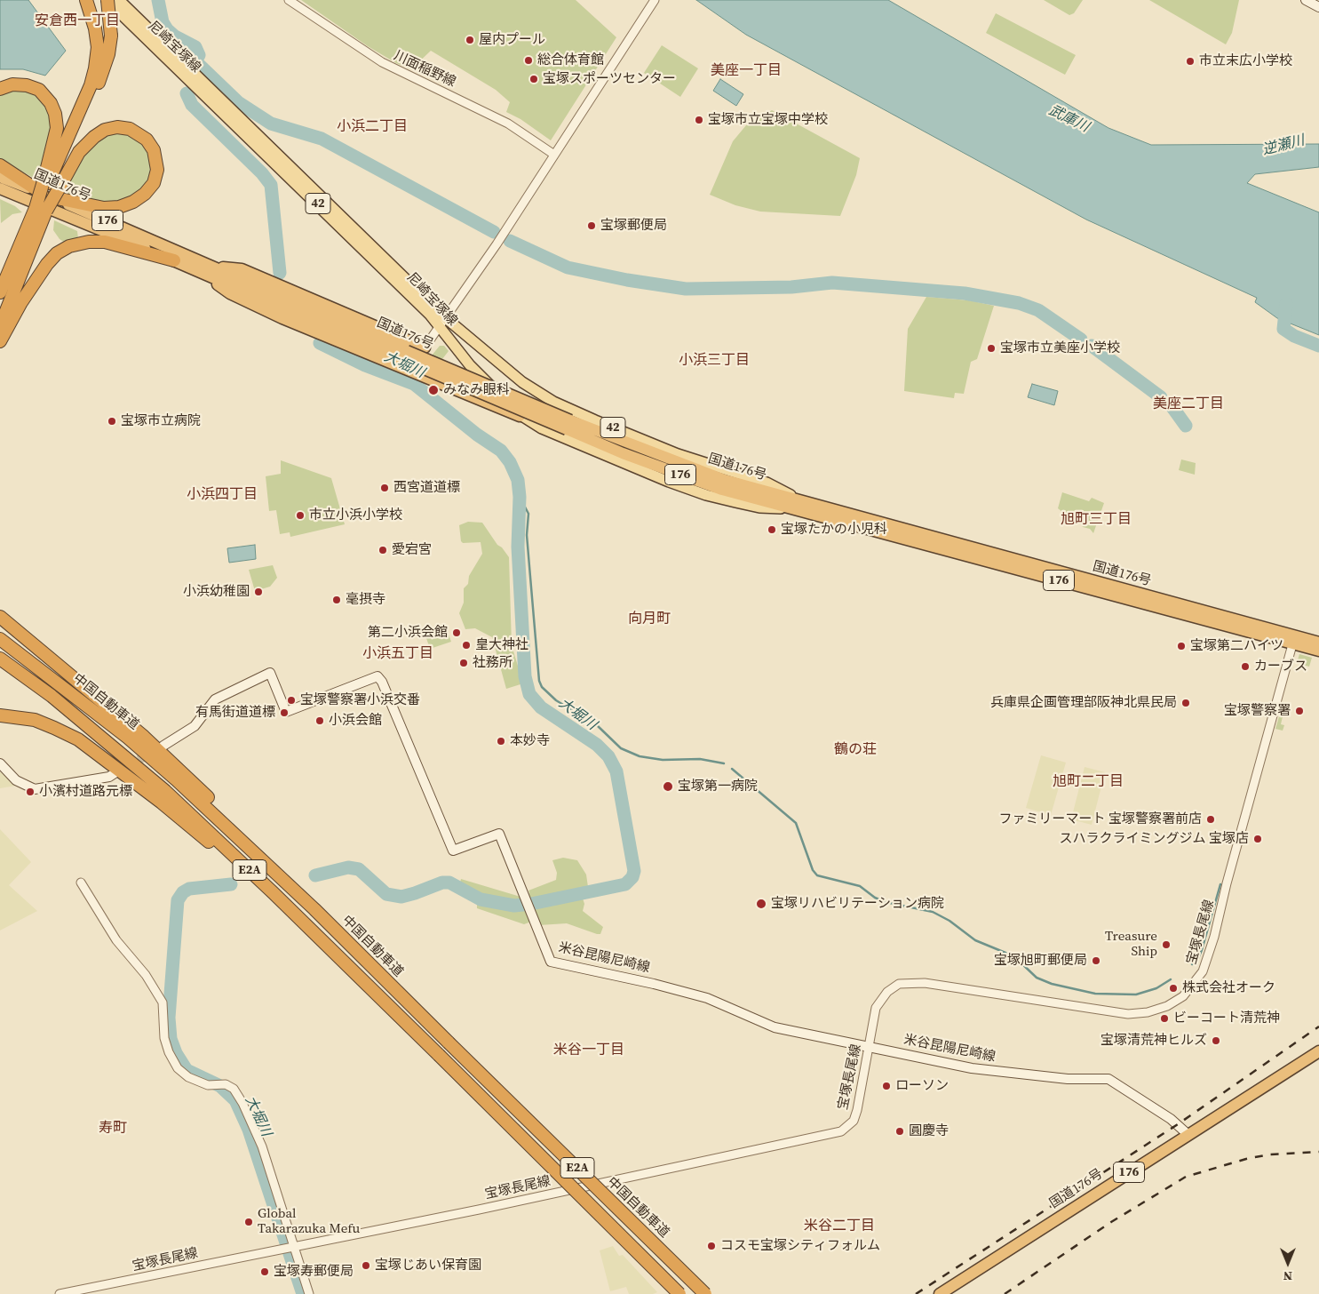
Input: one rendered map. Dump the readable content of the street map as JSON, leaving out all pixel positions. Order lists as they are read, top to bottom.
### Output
{
  "streets": {
    "highway": [
      "国道176号",
      "176",
      "中国自動車道",
      "E2A"
    ],
    "main road": ["尼崎宝塚線", "42", "米谷昆陽尼崎線"],
    "street": ["川面稲野線", "宝塚長尾線"]
  },
  "crossings": [
    ["尼崎宝塚線", "国道176号"],
    ["尼崎宝塚線", "42"],
    ["国道176号", "宝塚長尾線"],
    ["国道176号", "米谷昆陽尼崎線"],
    ["宝塚長尾線", "米谷昆陽尼崎線"]
  ],
  "districts": [
    "安倉西一丁目",
    "美座一丁目",
    "小浜二丁目",
    "小浜三丁目",
    "美座二丁目",
    "小浜四丁目",
    "旭町三丁目",
    "向月町",
    "小浜五丁目",
    "鶴の荘",
    "旭町二丁目",
    "米谷一丁目",
    "寿町",
    "米谷二丁目"
  ],
  "water": ["武庫川", "逆瀬川", "大堀川"],
  "places": [
    "屋内プール",
    "総合体育館",
    "市立末広小学校",
    "宝塚スポーツセンター",
    "宝塚市立宝塚中学校",
    "宝塚郵便局",
    "宝塚市立美座小学校",
    "みなみ眼科",
    "宝塚市立病院",
    "西宮道道標",
    "市立小浜小学校",
    "宝塚たかの小児科",
    "愛宕宮",
    "小浜幼稚園",
    "毫摂寺",
    "第二小浜会館",
    "皇大神社",
    "宝塚第二ハイツ",
    "社務所",
    "カーブス",
    "宝塚警察署小浜交番",
    "兵庫県企画管理部阪神北県民局",
    "宝塚警察署",
    "有馬街道道標",
    "小浜会館",
    "本妙寺",
    "宝塚第一病院",
    "小濱村道路元標",
    "ファミリーマート 宝塚警察署前店",
    "スハラクライミングジム 宝塚店",
    "宝塚リハビリテーション病院",
    "Treasure Ship",
    "宝塚旭町郵便局",
    "株式会社オーク",
    "ビーコート清荒神",
    "宝塚清荒神ヒルズ",
    "ローソン",
    "圓慶寺",
    "Global Takarazuka Mefu",
    "コスモ宝塚シティフォルム",
    "宝塚じあい保育園",
    "宝塚寿郵便局"
  ],
  "north": "bottom"
}
